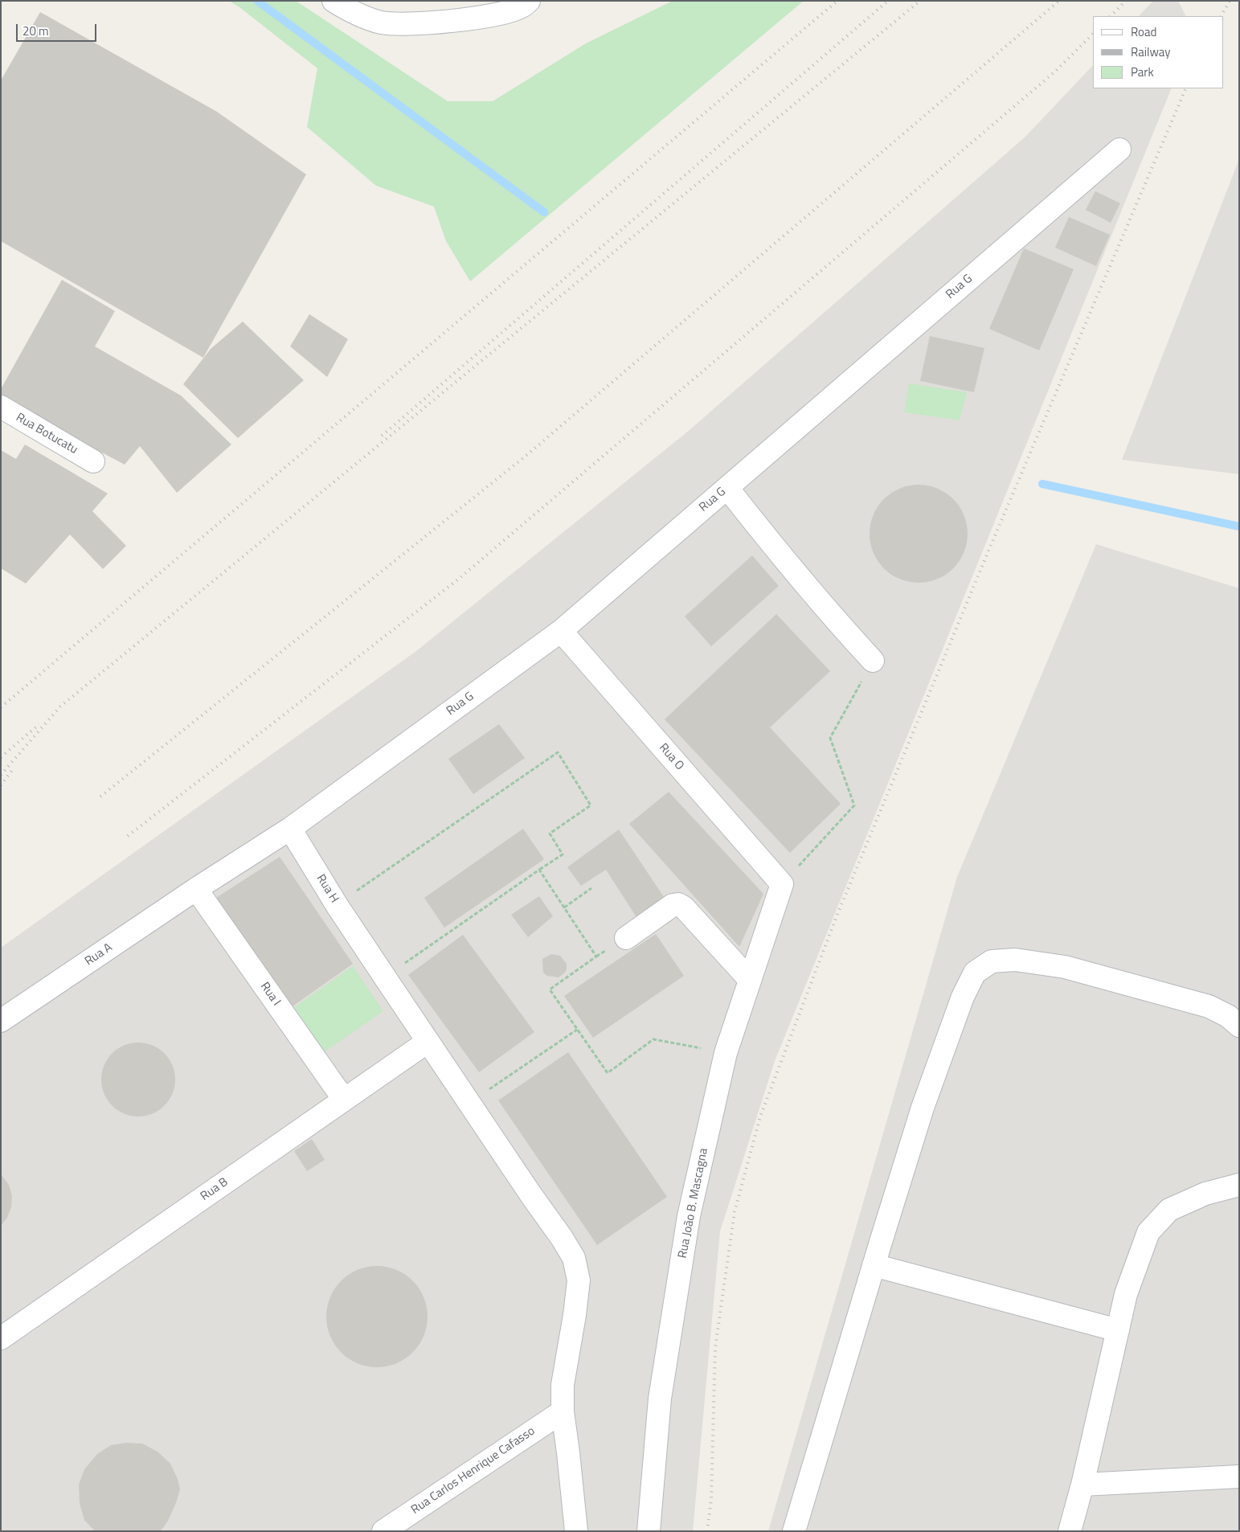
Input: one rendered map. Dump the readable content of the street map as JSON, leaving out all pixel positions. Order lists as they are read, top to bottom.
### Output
{
  "streets": {
    "street": [
      "Rua G",
      "Rua Botucatu",
      "Rua O",
      "Rua H",
      "Rua A",
      "Rua I",
      "Rua B",
      "Rua João B. Mascagna",
      "Rua Carlos Henrique Cafasso"
    ]
  },
  "crossings": [
    ["Rua G", "Rua O"],
    ["Rua G", "Rua H"],
    ["Rua O", "Rua João B. Mascagna"],
    ["Rua H", "Rua B"],
    ["Rua H", "Rua Carlos Henrique Cafasso"],
    ["Rua A", "Rua I"],
    ["Rua I", "Rua B"]
  ],
  "legend": ["Road", "Railway", "Park"],
  "scale_bar": "20 m"
}
